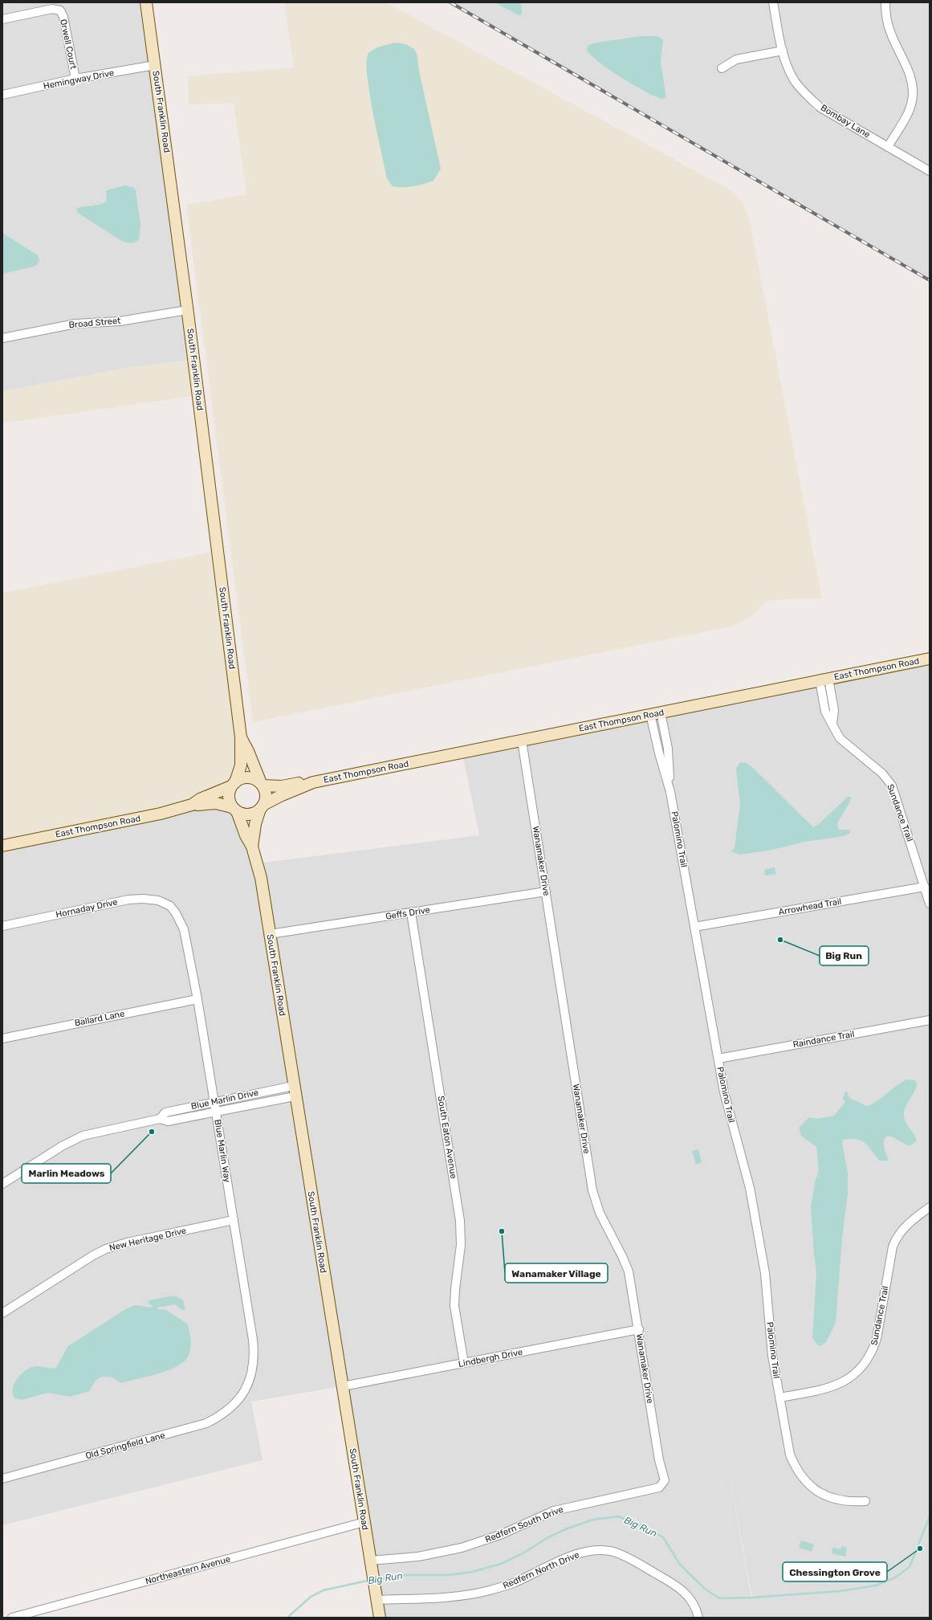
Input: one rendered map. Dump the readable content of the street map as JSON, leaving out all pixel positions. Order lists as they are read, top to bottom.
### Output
{
  "streets": {
    "main road": ["South Franklin Road", "East Thompson Road"],
    "street": [
      "Orwell Court",
      "Hemingway Drive",
      "Bombay Lane",
      "Broad Street",
      "Sundance Trail",
      "Palomino Trail",
      "Wanamaker Drive",
      "Arrowhead Trail",
      "Hornaday Drive",
      "Geffs Drive",
      "Ballard Lane",
      "Raindance Trail",
      "Blue Marlin Drive",
      "South Eaton Avenue",
      "Blue Marlin Way",
      "New Heritage Drive",
      "Lindbergh Drive",
      "Old Springfield Lane",
      "Redfern South Drive",
      "Northeastern Avenue",
      "Redfern North Drive"
    ]
  },
  "crossings": [
    ["Orwell Court", "Hemingway Drive"],
    ["Hemingway Drive", "South Franklin Road"],
    ["South Franklin Road", "Broad Street"],
    ["South Franklin Road", "East Thompson Road"],
    ["South Franklin Road", "Geffs Drive"],
    ["South Franklin Road", "Blue Marlin Drive"],
    ["South Franklin Road", "Lindbergh Drive"],
    ["South Franklin Road", "Redfern South Drive"],
    ["South Franklin Road", "Northeastern Avenue"],
    ["South Franklin Road", "Redfern North Drive"],
    ["East Thompson Road", "Sundance Trail"],
    ["East Thompson Road", "Palomino Trail"],
    ["East Thompson Road", "Wanamaker Drive"],
    ["Sundance Trail", "Palomino Trail"],
    ["Sundance Trail", "Arrowhead Trail"],
    ["Palomino Trail", "Arrowhead Trail"],
    ["Palomino Trail", "Raindance Trail"],
    ["Wanamaker Drive", "Geffs Drive"],
    ["Wanamaker Drive", "Lindbergh Drive"],
    ["Wanamaker Drive", "Redfern South Drive"],
    ["Hornaday Drive", "Blue Marlin Way"],
    ["Geffs Drive", "South Eaton Avenue"],
    ["Ballard Lane", "Blue Marlin Way"],
    ["Blue Marlin Drive", "Blue Marlin Way"],
    ["South Eaton Avenue", "Lindbergh Drive"],
    ["Blue Marlin Way", "New Heritage Drive"],
    ["Blue Marlin Way", "Old Springfield Lane"]
  ],
  "water": ["Big Run"],
  "places": [
    "Big Run",
    "Marlin Meadows",
    "Wanamaker Village",
    "Chessington Grove"
  ]
}
